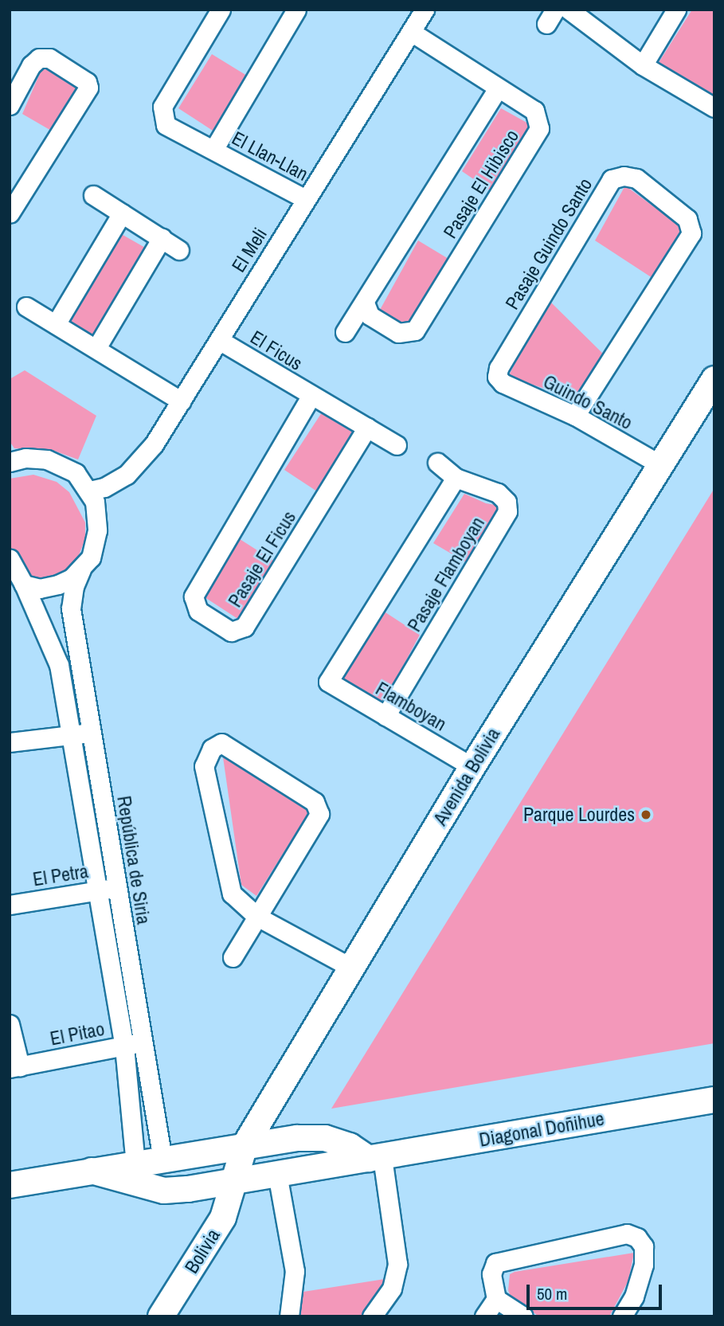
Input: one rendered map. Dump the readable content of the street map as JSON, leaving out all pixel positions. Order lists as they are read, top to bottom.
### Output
{
  "streets": {
    "street": [
      "El Llan-Llan",
      "Pasaje El Hibisco",
      "Pasaje Guindo Santo",
      "El Meli",
      "El Ficus",
      "Guindo Santo",
      "Pasaje El Ficus",
      "Pasaje Flamboyan",
      "Flamboyan",
      "Avenida Bolivia",
      "República de Siria",
      "El Petra",
      "El Pitao",
      "Diagonal Doñihue",
      "Bolivia"
    ]
  },
  "crossings": [
    ["El Llan-Llan", "El Meli"],
    ["Pasaje Guindo Santo", "Guindo Santo"],
    ["El Meli", "El Ficus"],
    ["El Meli", "República de Siria"],
    ["El Ficus", "Pasaje El Ficus"],
    ["Guindo Santo", "Avenida Bolivia"],
    ["Pasaje Flamboyan", "Flamboyan"],
    ["Flamboyan", "Avenida Bolivia"],
    ["Avenida Bolivia", "Diagonal Doñihue"],
    ["Avenida Bolivia", "Bolivia"],
    ["República de Siria", "El Petra"],
    ["República de Siria", "El Pitao"],
    ["República de Siria", "Diagonal Doñihue"],
    ["Diagonal Doñihue", "Bolivia"]
  ],
  "places": ["Parque Lourdes"],
  "scale_bar": "50 m"
}
